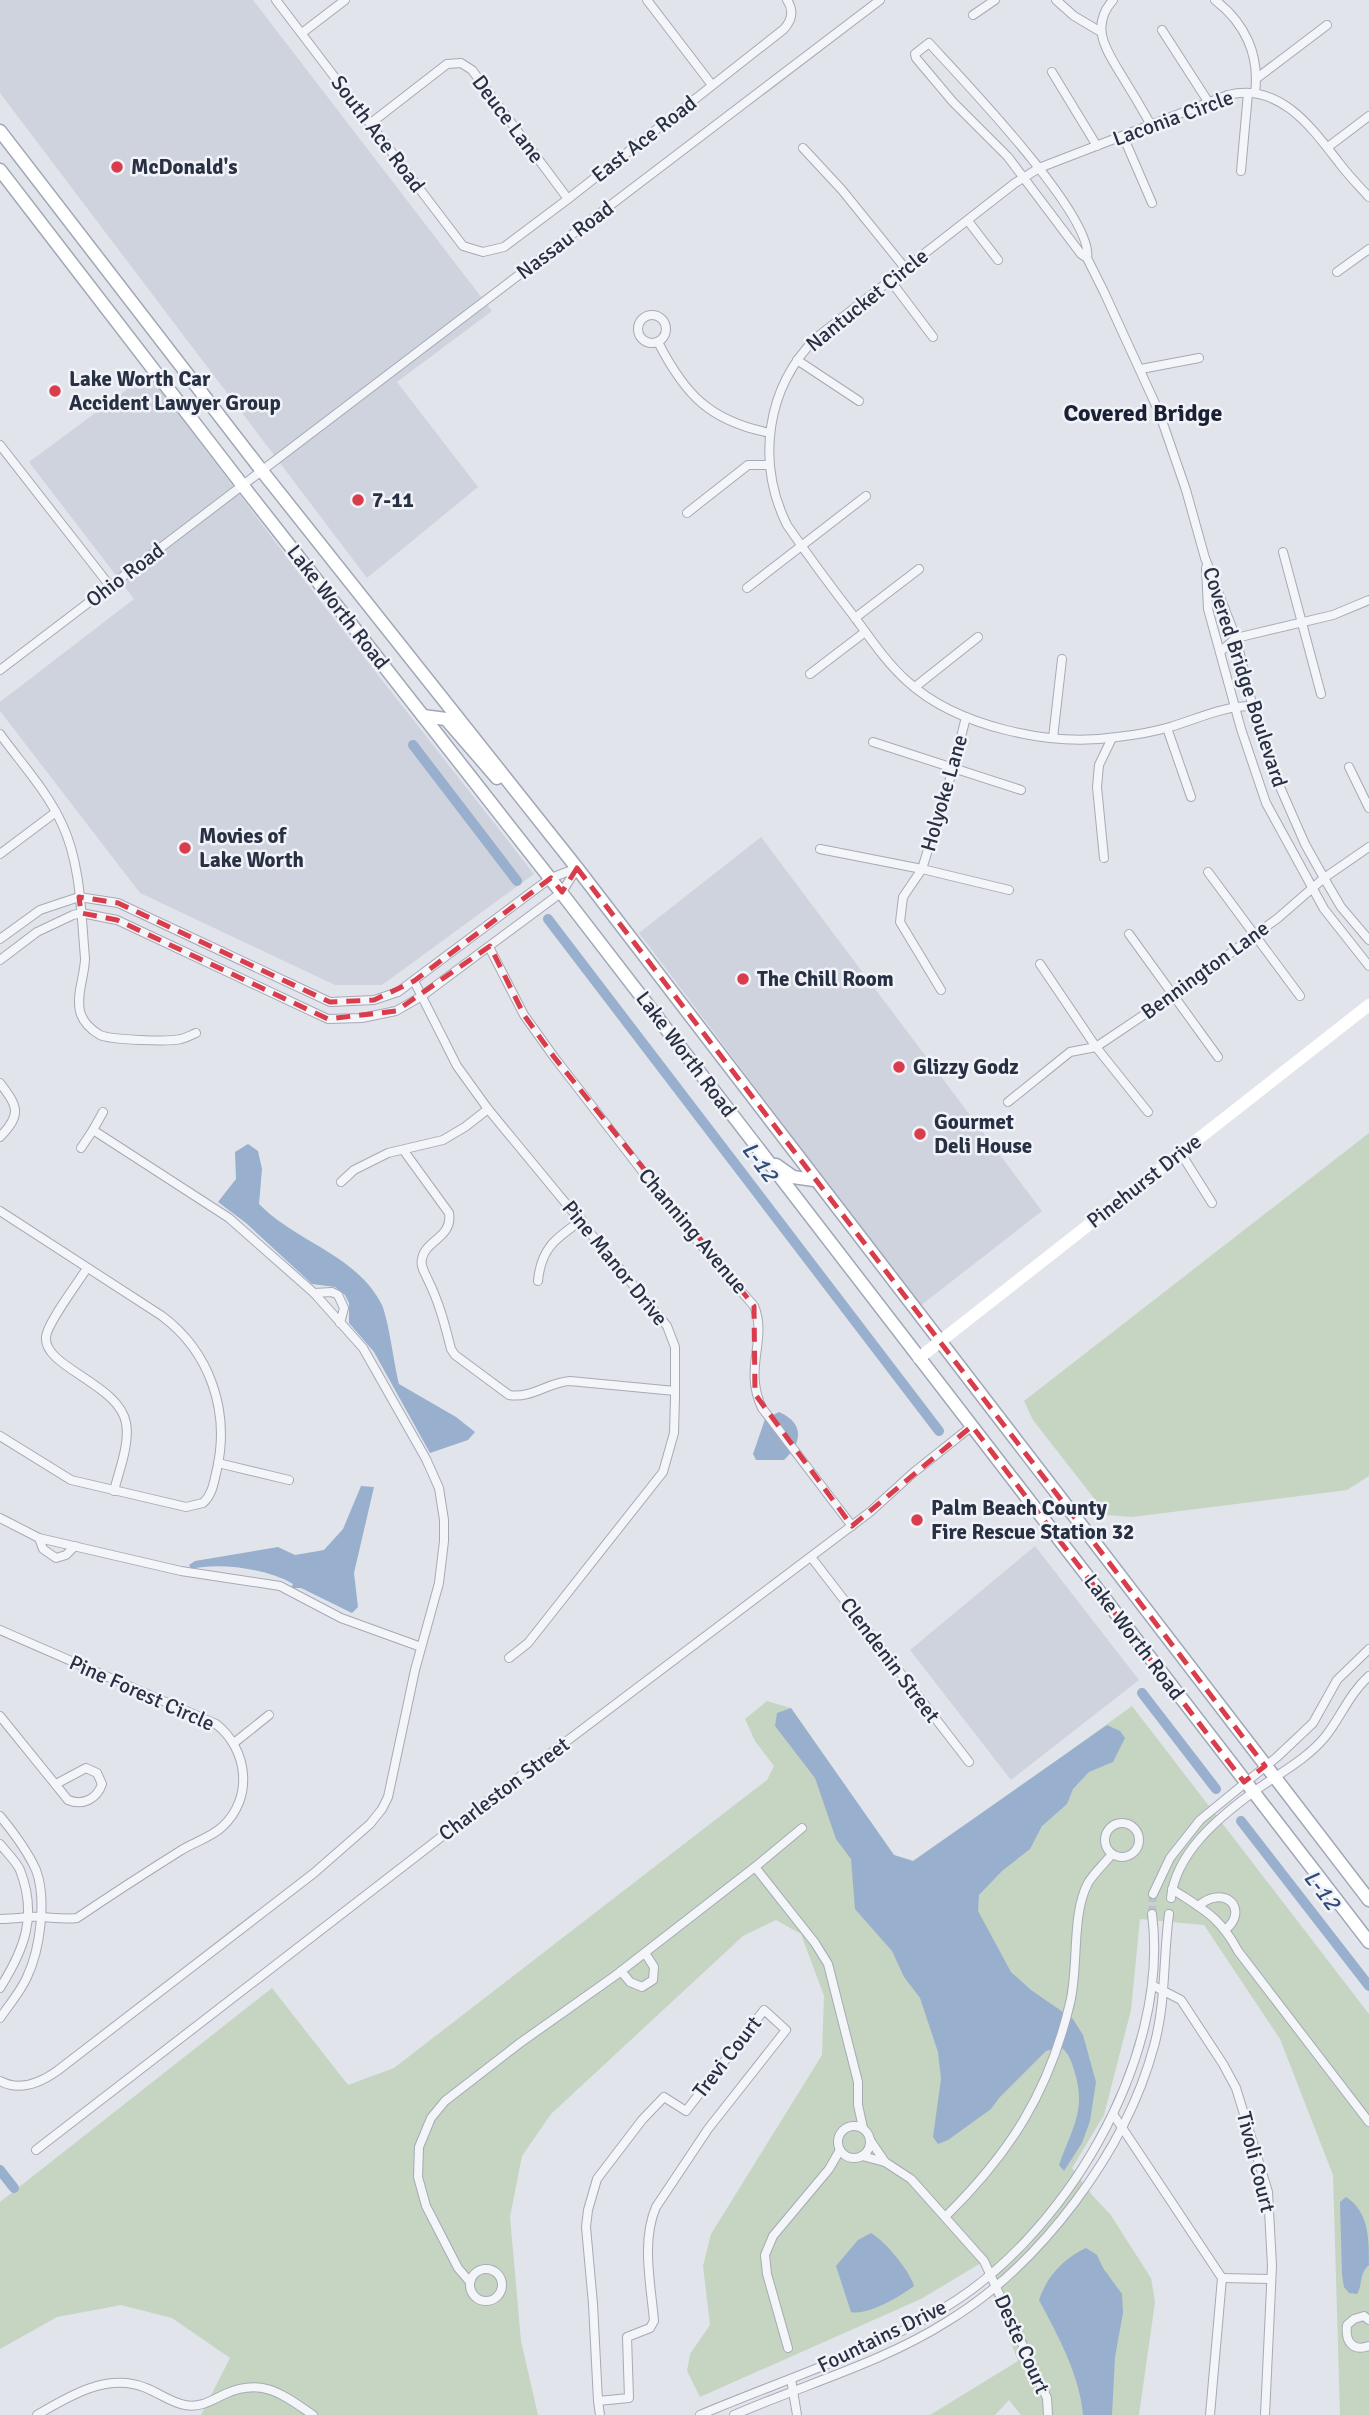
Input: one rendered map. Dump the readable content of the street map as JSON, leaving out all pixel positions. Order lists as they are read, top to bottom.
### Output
{
  "streets": {
    "main road": ["Lake Worth Road", "Pinehurst Drive"],
    "street": [
      "Laconia Circle",
      "Deuce Lane",
      "South Ace Road",
      "East Ace Road",
      "Nassau Road",
      "Nantucket Circle",
      "Ohio Road",
      "Covered Bridge Boulevard",
      "Holyoke Lane",
      "Bennington Lane",
      "Channing Avenue",
      "Pine Manor Drive",
      "Clendenin Street",
      "Pine Forest Circle",
      "Charleston Street",
      "Trevi Court",
      "Tivoli Court",
      "Fountains Drive",
      "Deste Court"
    ]
  },
  "crossings": [
    ["Laconia Circle", "Nantucket Circle"],
    ["Laconia Circle", "Covered Bridge Boulevard"],
    ["Deuce Lane", "South Ace Road"],
    ["Deuce Lane", "East Ace Road"],
    ["South Ace Road", "East Ace Road"],
    ["Nassau Road", "Ohio Road"],
    ["Nassau Road", "Lake Worth Road"],
    ["Nantucket Circle", "Covered Bridge Boulevard"],
    ["Nantucket Circle", "Holyoke Lane"],
    ["Ohio Road", "Lake Worth Road"],
    ["Lake Worth Road", "Pinehurst Drive"],
    ["Lake Worth Road", "Charleston Street"],
    ["Covered Bridge Boulevard", "Bennington Lane"],
    ["Channing Avenue", "Charleston Street"],
    ["Clendenin Street", "Charleston Street"],
    ["Tivoli Court", "Fountains Drive"],
    ["Fountains Drive", "Deste Court"]
  ],
  "districts": ["Covered Bridge"],
  "water": ["L-12"],
  "places": [
    "McDonald's",
    "Lake Worth Car Accident Lawyer Group",
    "7-11",
    "Movies of Lake Worth",
    "The Chill Room",
    "Glizzy Godz",
    "Gourmet Deli House",
    "Palm Beach County Fire Rescue Station 32"
  ]
}
